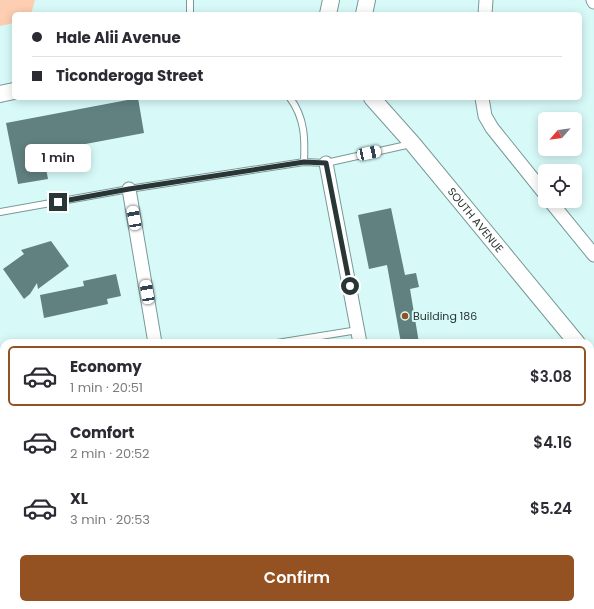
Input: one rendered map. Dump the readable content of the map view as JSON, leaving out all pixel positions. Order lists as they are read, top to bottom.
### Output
{
  "streets": {
    "street": ["SOUTH AVENUE"]
  },
  "places": ["Building 186"],
  "north": "bottom left",
  "page": {
    "banner": ["Hale Alii Avenue", "Ticonderoga Street"],
    "bubble": "1 min",
    "list": [
      {
        "name": "Economy",
        "note": "1 min · 20:51",
        "value": "$3.08"
      },
      {
        "name": "Comfort",
        "note": "2 min · 20:52",
        "value": "$4.16"
      },
      {
        "name": "XL",
        "note": "3 min · 20:53",
        "value": "$5.24"
      }
    ],
    "buttons": "Confirm"
  }
}
